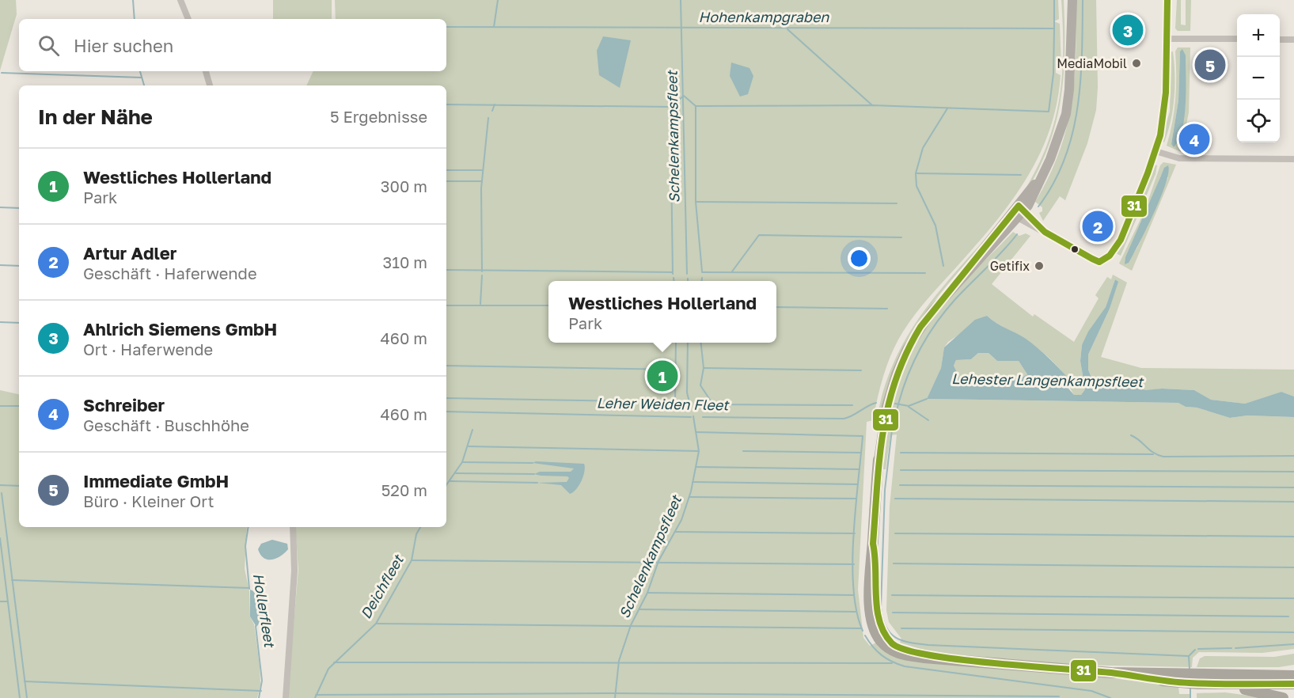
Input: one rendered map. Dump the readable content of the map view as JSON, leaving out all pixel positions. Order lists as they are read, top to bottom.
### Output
{
  "water": [
    "Hohenkampgraben",
    "Schelenkampsfleet",
    "Lehester Langenkampsfleet",
    "Leher Weiden Fleet",
    "Deichfleet",
    "Hollerfleet"
  ],
  "places": ["MediaMobil", "Getifix"],
  "lines": ["transit line 31"],
  "page": {
    "pins": [
      "3",
      "5",
      "4",
      "2",
      "1"
    ],
    "map_buttons": ["+", "−"],
    "search": "Hier suchen",
    "heading": ["In der Nähe", "5 Ergebnisse"],
    "list": [
      {
        "mark": "1",
        "name": "Westliches Hollerland",
        "note": "Park",
        "value": "300 m"
      },
      {
        "mark": "2",
        "name": "Artur Adler",
        "note": "Geschäft · Haferwende",
        "value": "310 m"
      },
      {
        "mark": "3",
        "name": "Ahlrich Siemens GmbH",
        "note": "Ort · Haferwende",
        "value": "460 m"
      },
      {
        "mark": "4",
        "name": "Schreiber",
        "note": "Geschäft · Buschhöhe",
        "value": "460 m"
      },
      {
        "mark": "5",
        "name": "Immediate GmbH",
        "note": "Büro · Kleiner Ort",
        "value": "520 m"
      }
    ],
    "popup": ["Westliches Hollerland", "Park"]
  }
}
